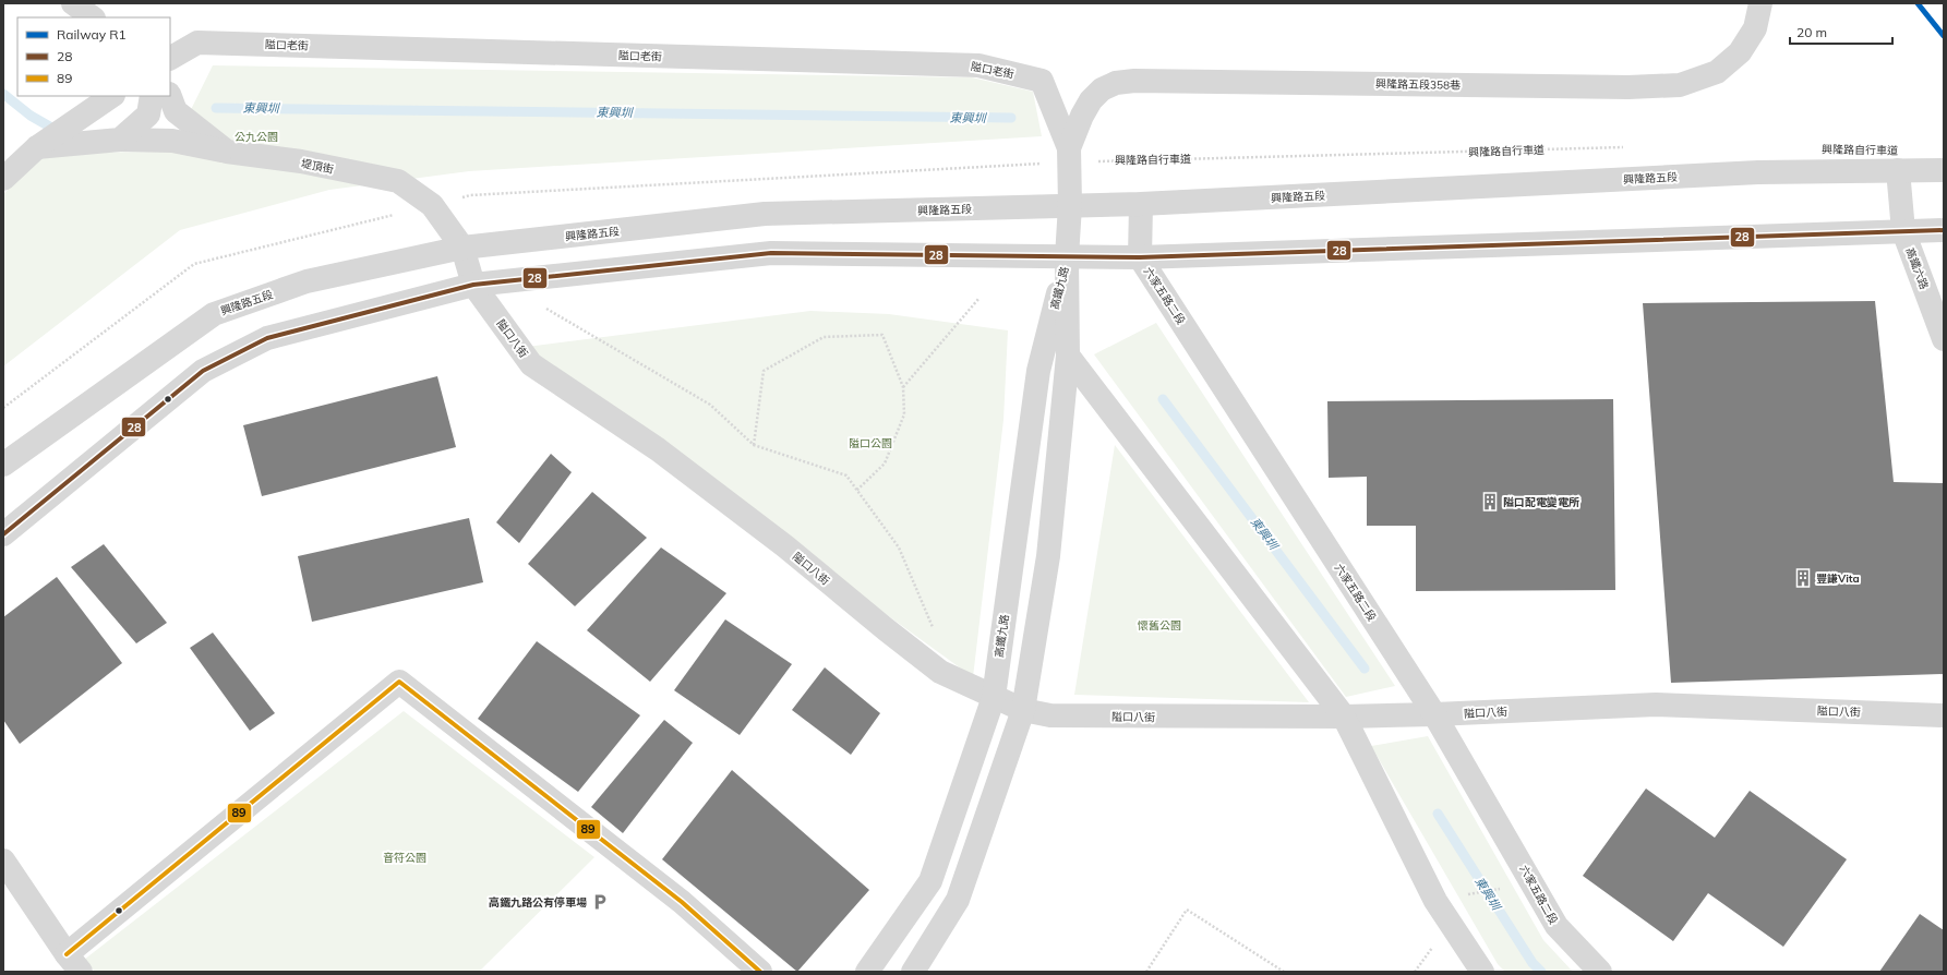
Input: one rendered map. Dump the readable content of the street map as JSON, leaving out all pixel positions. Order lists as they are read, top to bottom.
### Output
{
  "streets": {
    "street": [
      "隘口老街",
      "興隆路五段358巷",
      "堤頂街",
      "興隆路五段",
      "高鐵六路",
      "高鐵九路",
      "六家五路二段",
      "隘口八街"
    ],
    "path": ["興隆路自行車道"]
  },
  "crossings": [
    ["隘口老街", "興隆路五段358巷"],
    ["隘口老街", "興隆路自行車道"],
    ["隘口老街", "興隆路五段"],
    ["隘口老街", "高鐵九路"],
    ["興隆路五段358巷", "興隆路自行車道"],
    ["堤頂街", "興隆路五段"],
    ["堤頂街", "隘口八街"],
    ["興隆路五段", "高鐵六路"],
    ["興隆路五段", "六家五路二段"],
    ["高鐵九路", "隘口八街"],
    ["六家五路二段", "隘口八街"]
  ],
  "water": ["東興圳"],
  "parks": [
    "公九公園",
    "隘口公園",
    "懷舊公園",
    "音符公園"
  ],
  "places": {
    "building": ["隘口配電變電所", "豐謙Vita"],
    "parking": ["高鐵九路公有停車場"]
  },
  "lines": ["rail line R1", "transit line 28", "transit line 89"],
  "legend": ["Railway R1", "28", "89"],
  "scale_bar": "20 m"
}
